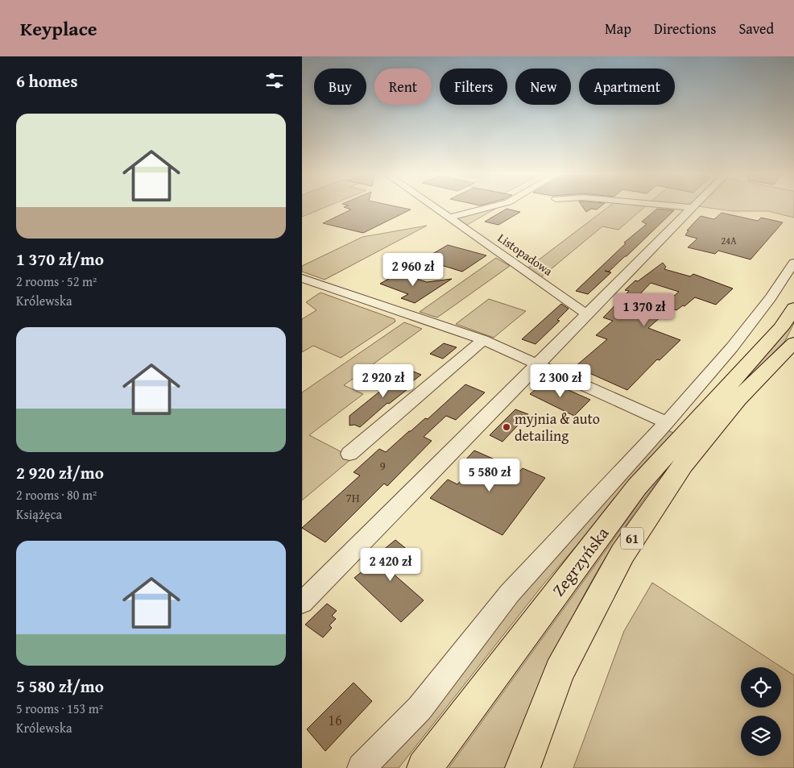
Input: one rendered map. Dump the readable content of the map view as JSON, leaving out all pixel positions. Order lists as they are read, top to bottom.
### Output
{
  "streets": {
    "main road": ["61", "Zegrzyńska"],
    "street": ["Listopadowa"]
  },
  "places": ["myjnia & auto detailing"],
  "house_numbers": [
    "24A",
    "9",
    "7H",
    "16"
  ],
  "page": {
    "header": "Keyplace",
    "nav": ["Map", "Directions", "Saved"],
    "heading": "6 homes",
    "chip": [
      "Buy",
      "Rent",
      "Filters",
      "New",
      "Apartment"
    ],
    "list": [
      {
        "name": "1 370 zł/mo",
        "note": "2 rooms · 52 m² · Królewska"
      },
      {
        "name": "2 920 zł/mo",
        "note": "2 rooms · 80 m² · Książęca"
      },
      {
        "name": "5 580 zł/mo",
        "note": "5 rooms · 153 m² · Królewska"
      }
    ],
    "price": [
      "2 960 zł",
      "1 370 zł",
      "2 920 zł",
      "2 300 zł",
      "5 580 zł",
      "2 420 zł"
    ]
  }
}
